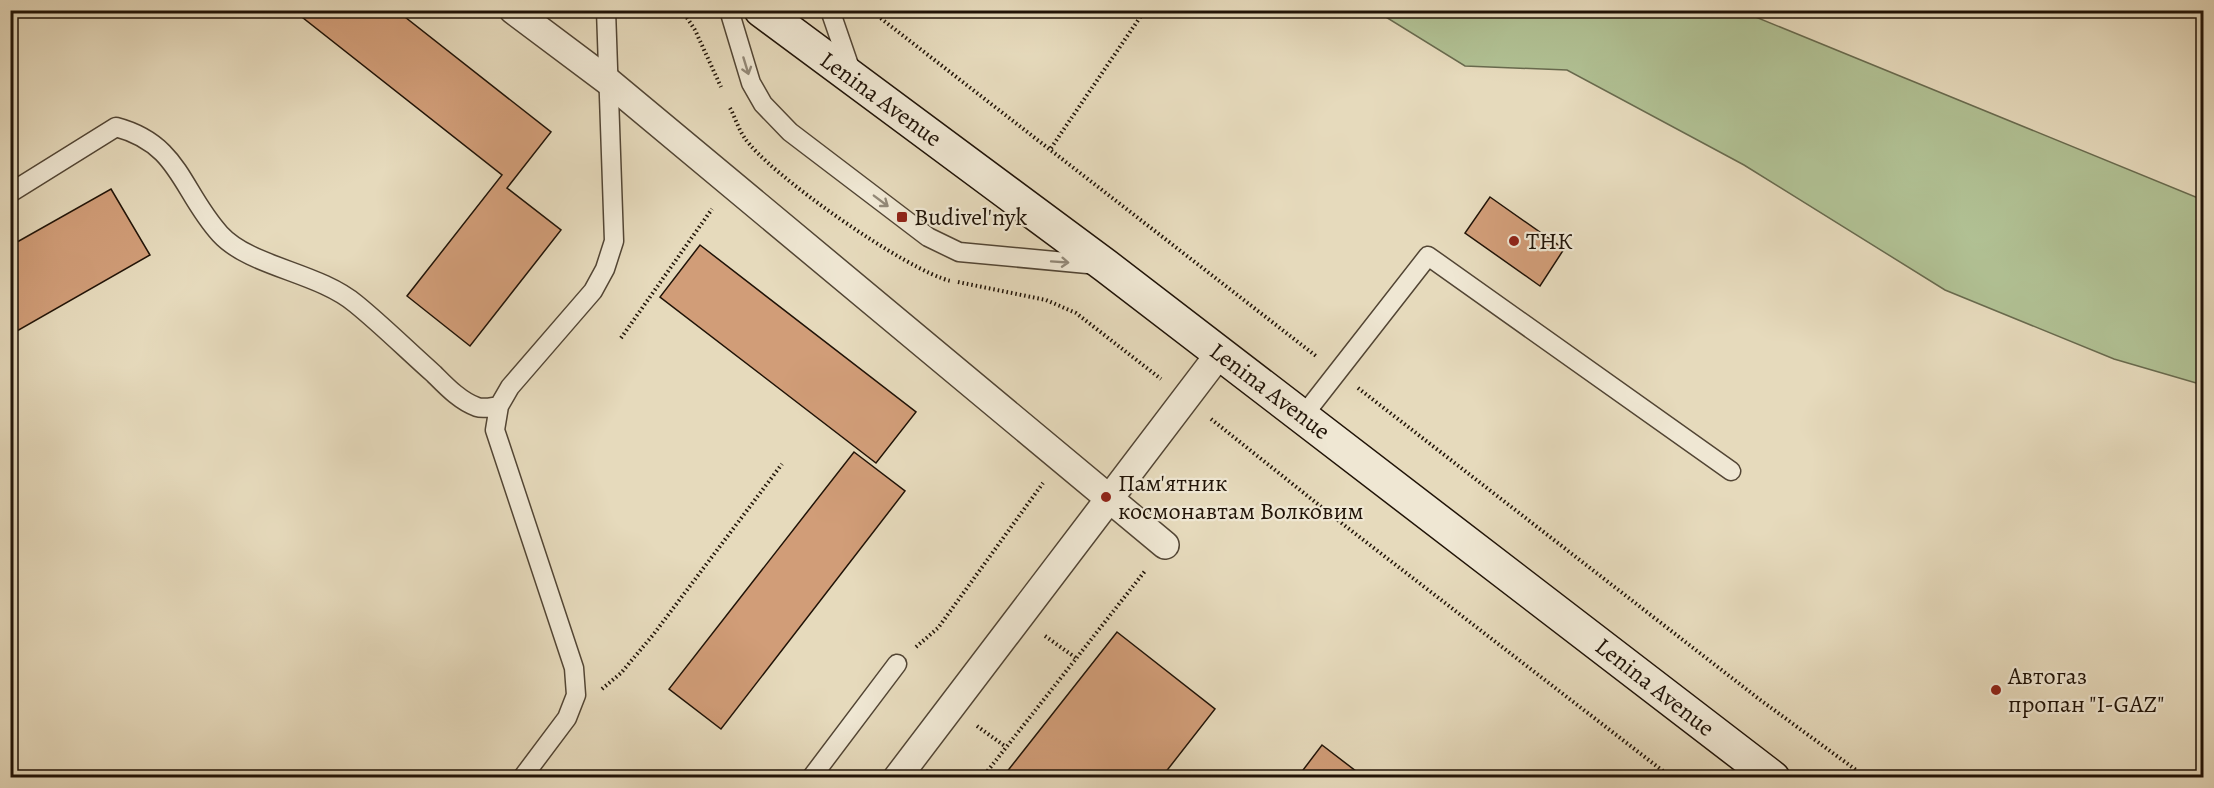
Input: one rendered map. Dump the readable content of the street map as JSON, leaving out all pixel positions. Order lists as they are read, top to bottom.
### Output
{
  "streets": {
    "main road": ["Lenina Avenue"]
  },
  "places": {
    "transit": ["Budivelʹnyk"],
    "other": ["ТНК", "Пам'ятник космонавтам Волковим", "Автогаз пропан \"I-GAZ\""]
  }
}
